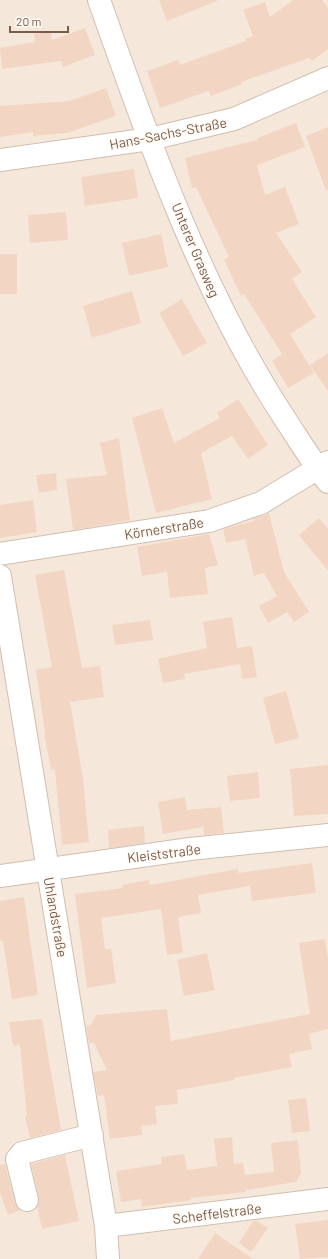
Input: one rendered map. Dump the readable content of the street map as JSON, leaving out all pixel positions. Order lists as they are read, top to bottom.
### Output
{
  "streets": {
    "street": [
      "Hans-Sachs-Straße",
      "Unterer Grasweg",
      "Körnerstraße",
      "Kleiststraße",
      "Uhlandstraße",
      "Scheffelstraße"
    ]
  },
  "crossings": [
    ["Hans-Sachs-Straße", "Unterer Grasweg"],
    ["Unterer Grasweg", "Körnerstraße"],
    ["Kleiststraße", "Uhlandstraße"],
    ["Uhlandstraße", "Scheffelstraße"]
  ],
  "scale_bar": "20 m"
}
